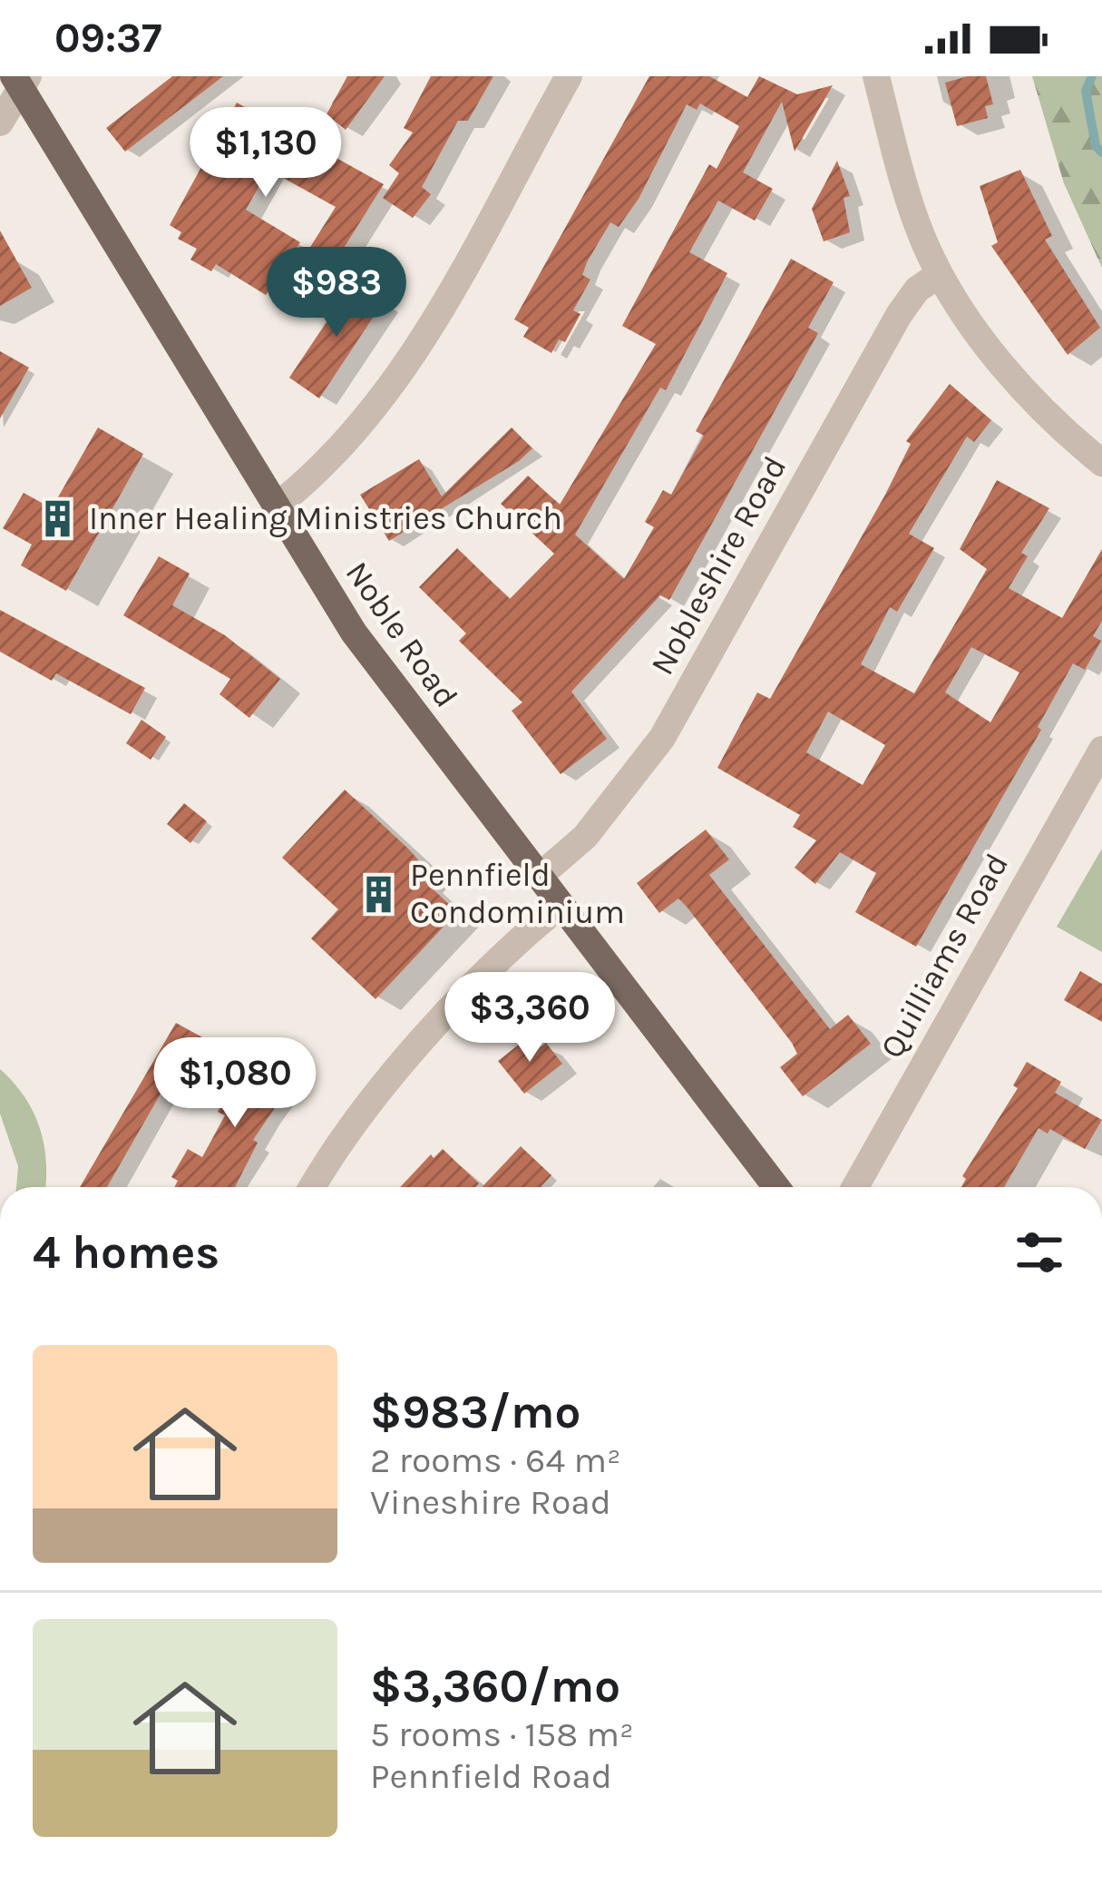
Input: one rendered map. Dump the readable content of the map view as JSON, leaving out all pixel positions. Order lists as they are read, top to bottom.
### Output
{
  "streets": {
    "main road": ["Noble Road"],
    "street": ["Nobleshire Road", "Quilliams Road"]
  },
  "crossings": [
    ["Nobleshire Road", "Noble Road"]
  ],
  "places": {
    "building": ["Inner Healing Ministries Church", "Pennfield Condominium"]
  },
  "page": {
    "status": "09:37",
    "price": [
      "$1,130",
      "$983",
      "$3,360",
      "$1,080"
    ],
    "heading": "4 homes",
    "list": [
      {
        "name": "$983/mo",
        "note": "2 rooms · 64 m² · Vineshire Road"
      },
      {
        "name": "$3,360/mo",
        "note": "5 rooms · 158 m² · Pennfield Road"
      }
    ]
  }
}
